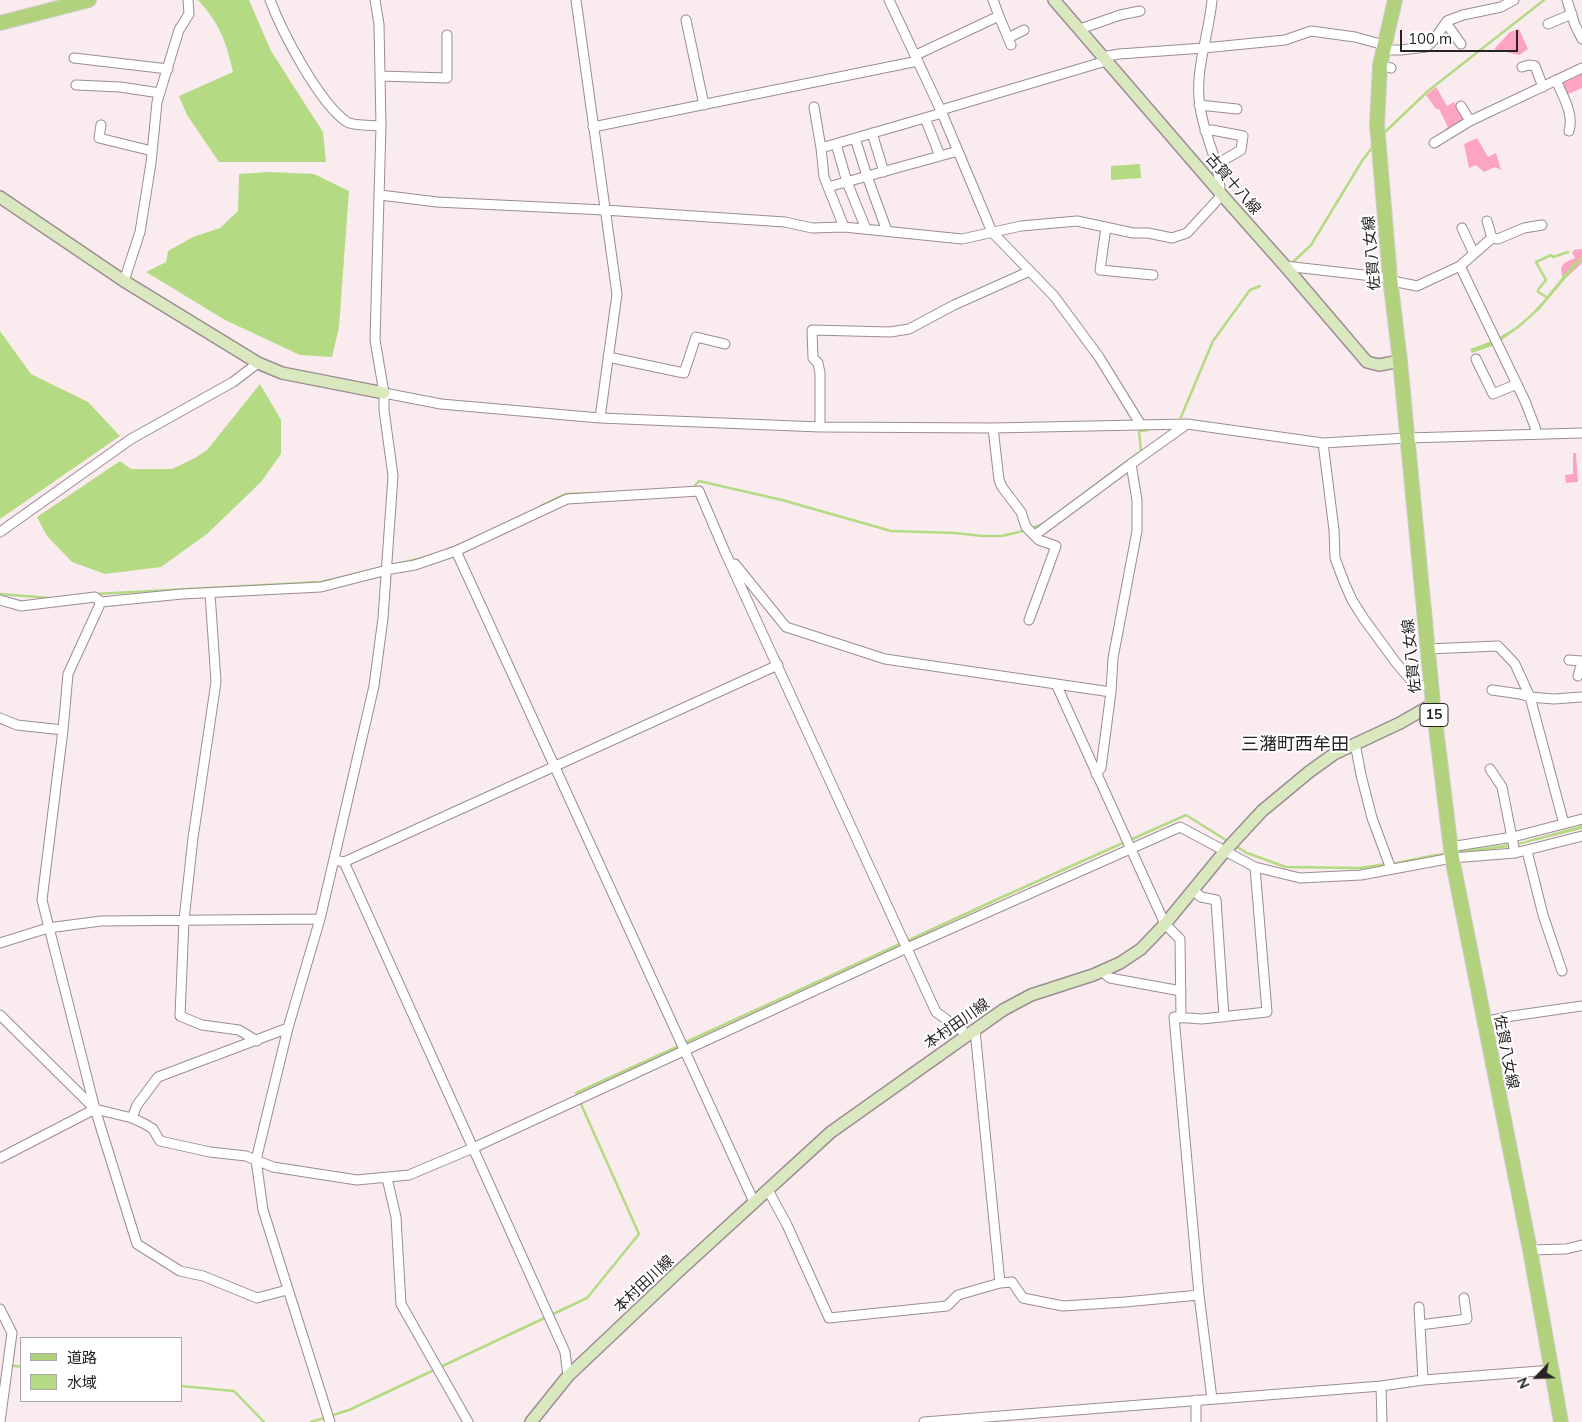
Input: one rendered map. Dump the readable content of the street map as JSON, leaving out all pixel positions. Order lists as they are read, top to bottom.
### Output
{
  "streets": {
    "main road": [
      "古賀十八線",
      "佐賀八女線",
      "15",
      "本村田川線"
    ]
  },
  "crossings": [
    ["古賀十八線", "佐賀八女線"],
    ["佐賀八女線", "本村田川線"]
  ],
  "districts": ["三潴町西牟田"],
  "legend": ["道路", "水域"],
  "scale_bar": "100 m",
  "north": "bottom left"
}
